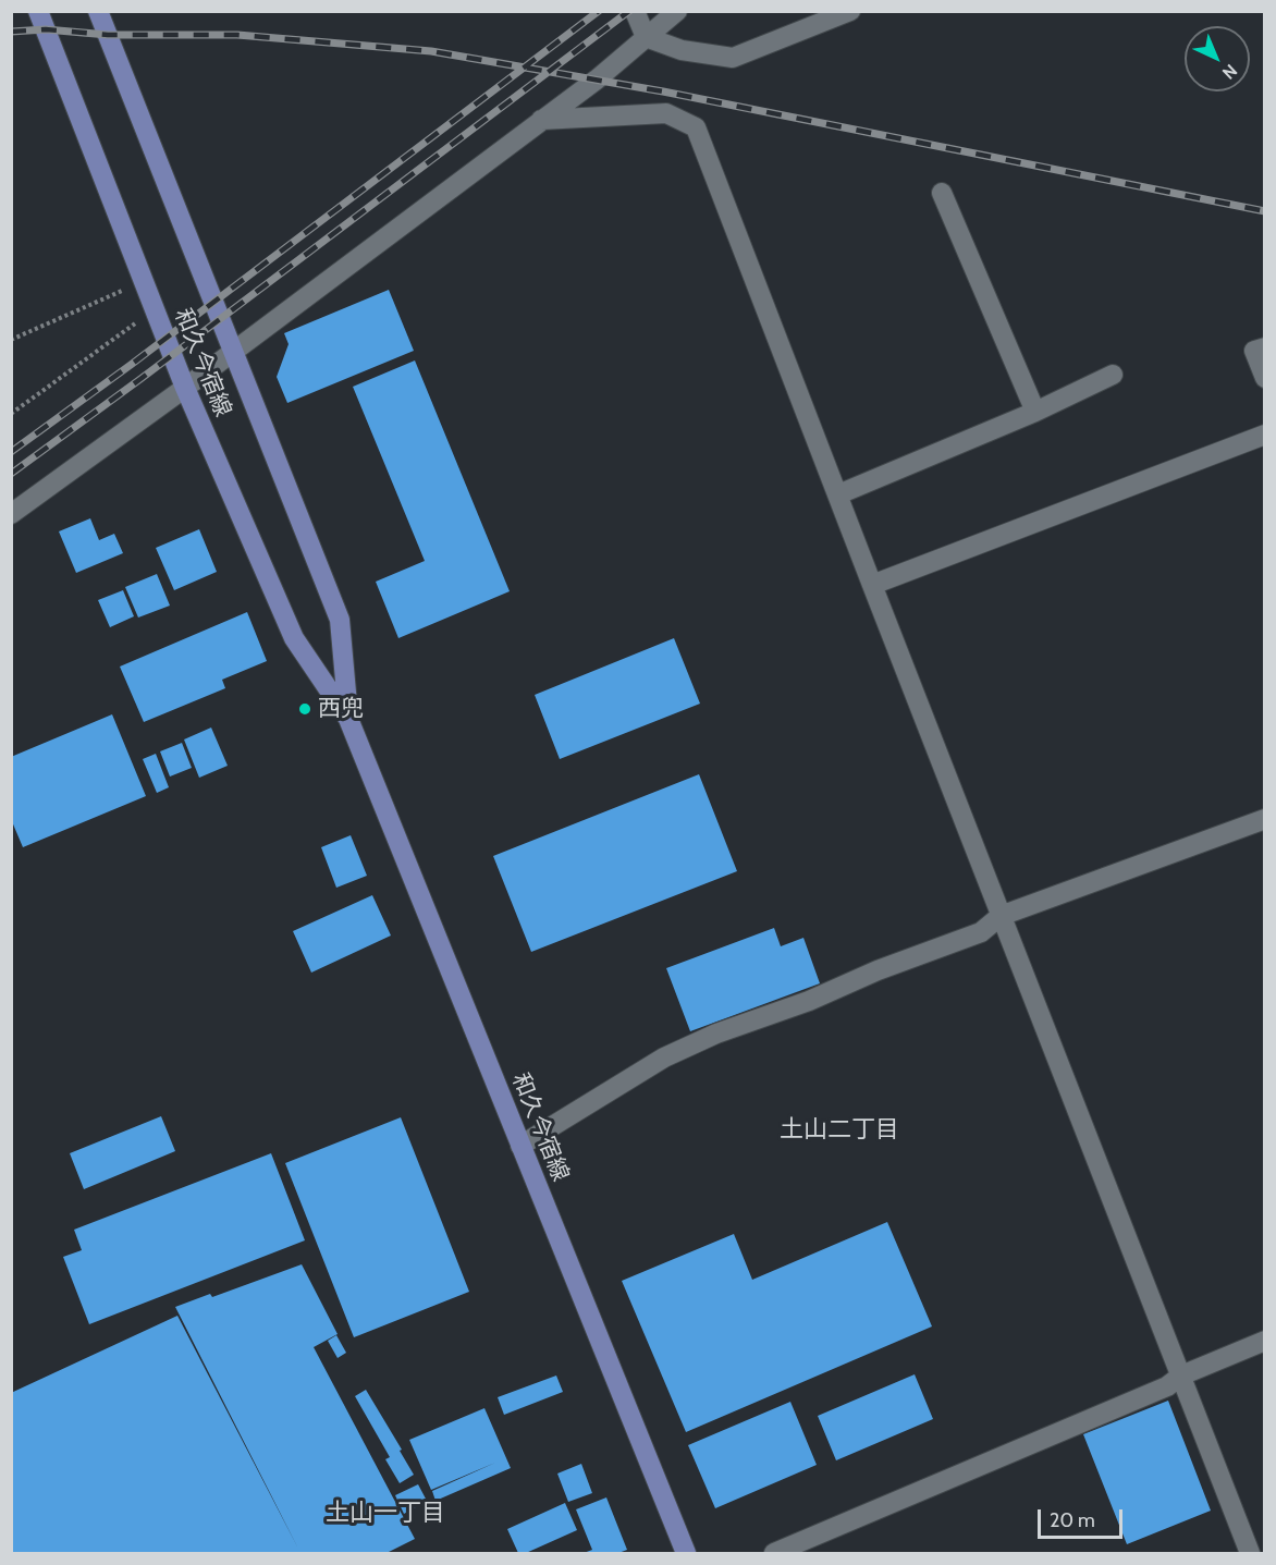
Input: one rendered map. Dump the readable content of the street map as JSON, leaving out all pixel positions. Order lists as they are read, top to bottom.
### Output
{
  "streets": {
    "main road": ["和久今宿線"]
  },
  "districts": ["土山二丁目", "土山一丁目"],
  "places": ["西兜"],
  "scale_bar": "20 m",
  "north": "bottom right"
}
